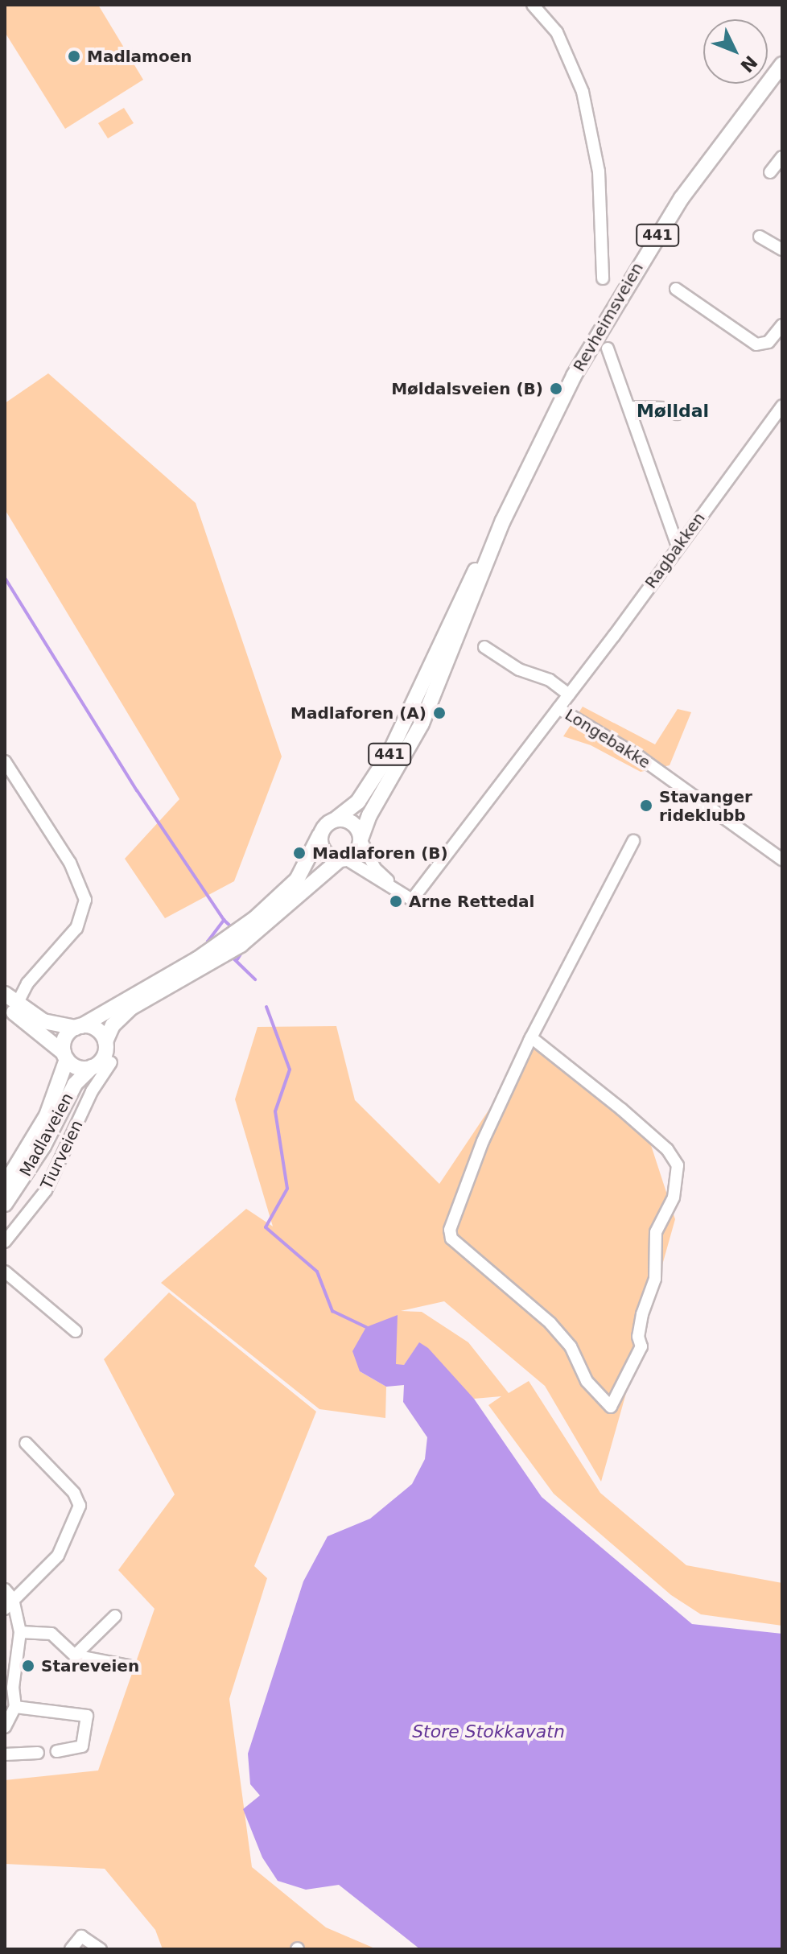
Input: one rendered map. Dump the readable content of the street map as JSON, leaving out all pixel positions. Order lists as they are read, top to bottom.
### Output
{
  "streets": {
    "main road": ["441", "Revheimsveien", "Madlaveien"],
    "street": ["Ragbakken", "Longebakke", "Tiurveien"]
  },
  "crossings": [
    ["441", "Revheimsveien"],
    ["441", "Madlaveien"],
    ["Ragbakken", "Longebakke"]
  ],
  "districts": ["Mølldal"],
  "water": ["Store Stokkavatn"],
  "places": [
    "Madlamoen",
    "Møldalsveien (B)",
    "Madlaforen (A)",
    "Stavanger rideklubb",
    "Madlaforen (B)",
    "Arne Rettedal",
    "Stareveien"
  ],
  "north": "bottom right"
}
